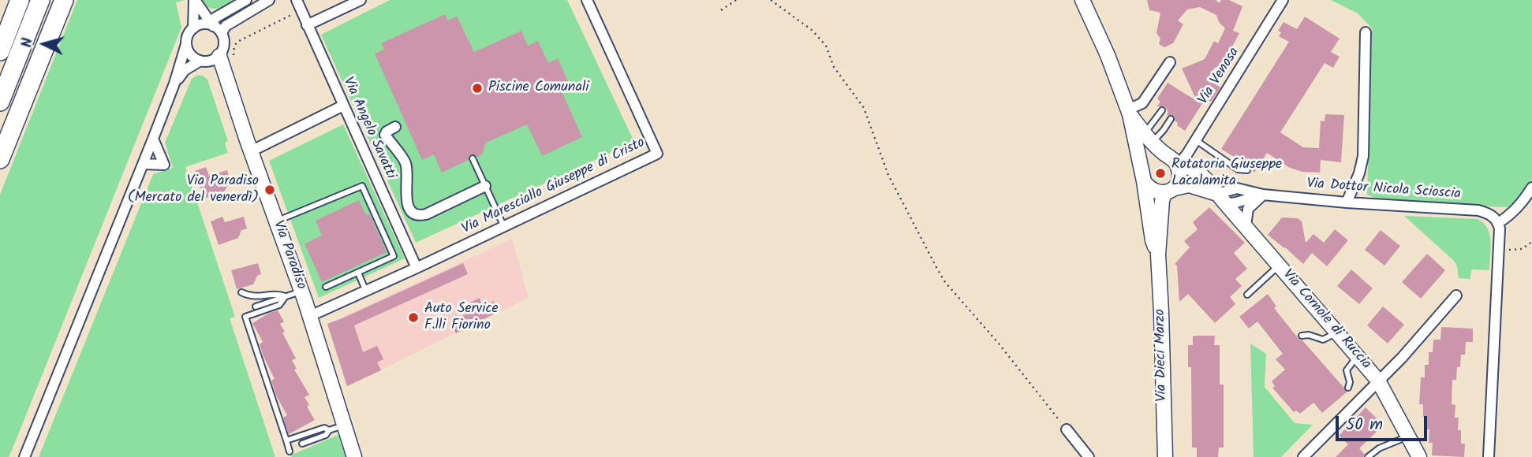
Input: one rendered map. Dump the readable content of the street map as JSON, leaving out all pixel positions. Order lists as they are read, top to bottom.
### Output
{
  "streets": {
    "street": [
      "Via Venosa",
      "Via Angelo Savatti",
      "Via Maresciallo Giuseppe di Cristo",
      "Via Dottor Nicola Scioscia",
      "Via Paradiso",
      "Via Cornole di Ruccia",
      "Via Dieci Marzo"
    ]
  },
  "crossings": [
    ["Via Venosa", "Via Cornole di Ruccia"],
    ["Via Venosa", "Via Dieci Marzo"],
    ["Via Angelo Savatti", "Via Maresciallo Giuseppe di Cristo"],
    ["Via Maresciallo Giuseppe di Cristo", "Via Paradiso"],
    ["Via Dottor Nicola Scioscia", "Via Cornole di Ruccia"],
    ["Via Cornole di Ruccia", "Via Dieci Marzo"]
  ],
  "places": [
    "Piscine Comunali",
    "Rotatoria Giuseppe Lacalamita",
    "Via Paradiso (Mercato del venerdì)",
    "Auto Service F.lli Fiorino"
  ],
  "scale_bar": "50 m",
  "north": "left"
}
